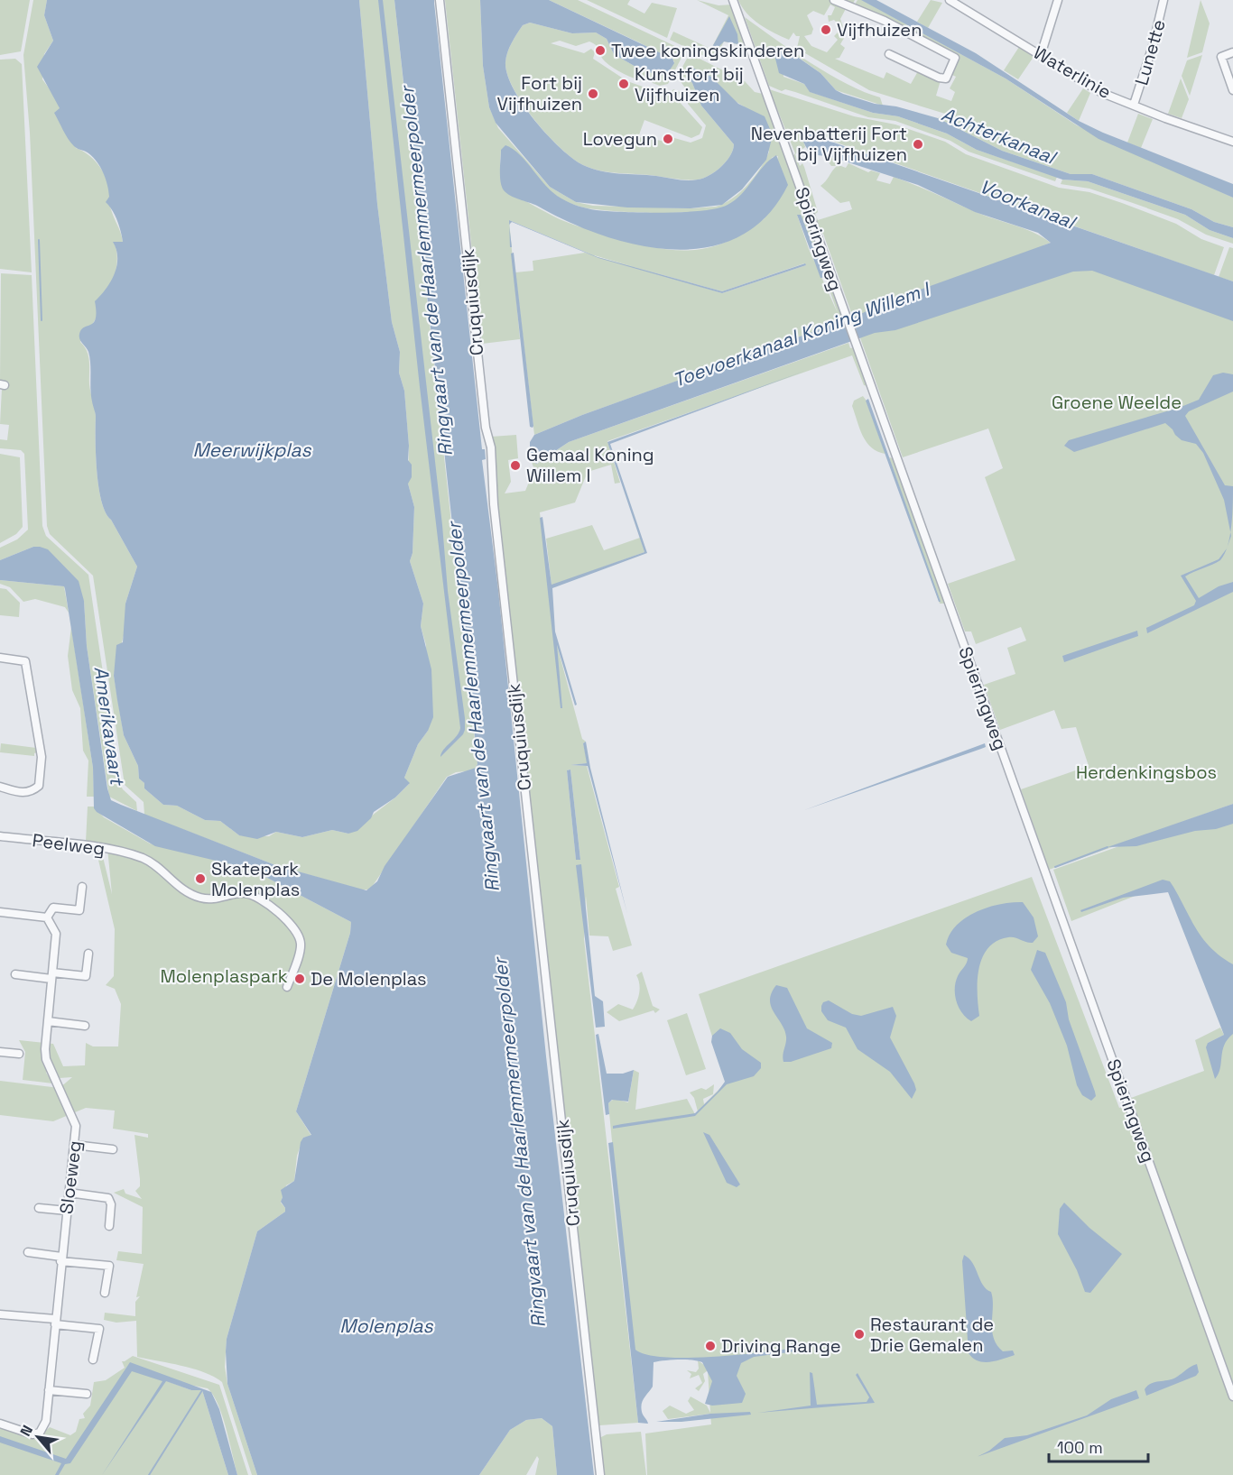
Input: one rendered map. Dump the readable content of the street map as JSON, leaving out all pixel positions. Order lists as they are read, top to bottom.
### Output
{
  "streets": {
    "street": [
      "Lunette",
      "Waterlinie",
      "Spieringweg",
      "Cruquiusdijk",
      "Peelweg",
      "Sloeweg"
    ]
  },
  "crossings": [
    ["Lunette", "Waterlinie"]
  ],
  "water": [
    "Achterkanaal",
    "Voorkanaal",
    "Ringvaart van de Haarlemmermeerpolder",
    "Toevoerkanaal Koning Willem I",
    "Meerwijkplas",
    "Amerikavaart",
    "Molenplas"
  ],
  "parks": ["Groene Weelde", "Herdenkingsbos", "Molenplaspark"],
  "places": [
    "Vijfhuizen",
    "Twee koningskinderen",
    "Kunstfort bij Vijfhuizen",
    "Fort bij Vijfhuizen",
    "Lovegun",
    "Nevenbatterij Fort bij Vijfhuizen",
    "Gemaal Koning Willem I",
    "Skatepark Molenplas",
    "De Molenplas",
    "Restaurant de Drie Gemalen",
    "Driving Range"
  ],
  "scale_bar": "100 m",
  "north": "top left"
}
